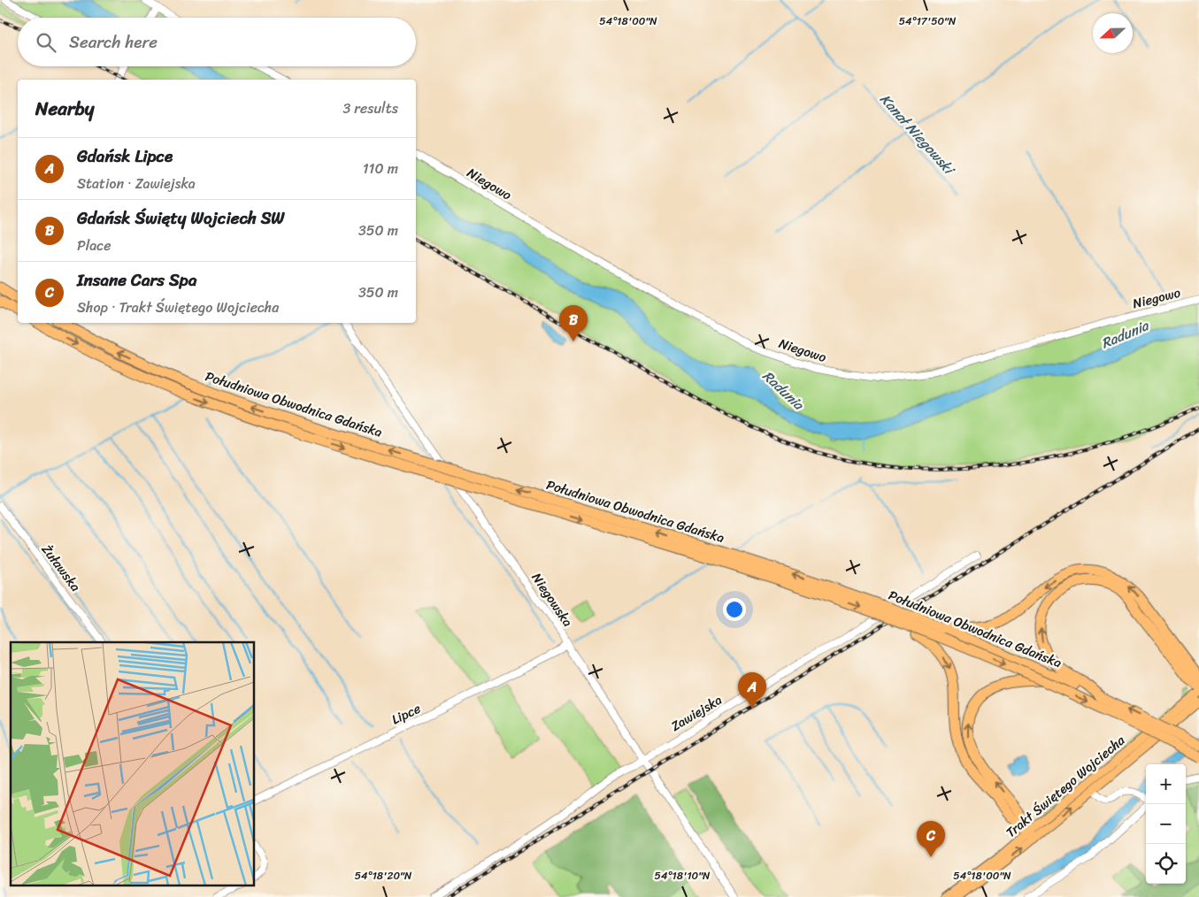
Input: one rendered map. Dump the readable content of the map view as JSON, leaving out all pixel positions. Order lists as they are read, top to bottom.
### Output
{
  "streets": {
    "highway": ["Południowa Obwodnica Gdańska"],
    "main road": ["Trakt Świętego Wojciecha"],
    "street": [
      "Niegowo",
      "Żuławska",
      "Niegowska",
      "Zawiejska",
      "Lipce"
    ]
  },
  "crossings": [
    ["Niegowska", "Zawiejska"],
    ["Niegowska", "Lipce"]
  ],
  "water": ["Kanał Niegowski", "Radunia"],
  "north": "left",
  "page": {
    "search": "Search here",
    "heading": ["Nearby", "3 results"],
    "list": [
      {
        "mark": "A",
        "name": "Gdańsk Lipce",
        "note": "Station · Zawiejska",
        "value": "110 m"
      },
      {
        "mark": "B",
        "name": "Gdańsk Święty Wojciech SW",
        "note": "Place",
        "value": "350 m"
      },
      {
        "mark": "C",
        "name": "Insane Cars Spa",
        "note": "Shop · Trakt Świętego Wojciecha",
        "value": "350 m"
      }
    ],
    "pins": ["B", "A", "C"],
    "map_buttons": ["+", "−"]
  },
  "coordinates": [
    "54°18'00\"N",
    "54°17'50\"N",
    "54°18'20\"N",
    "54°18'10\"N"
  ]
}
